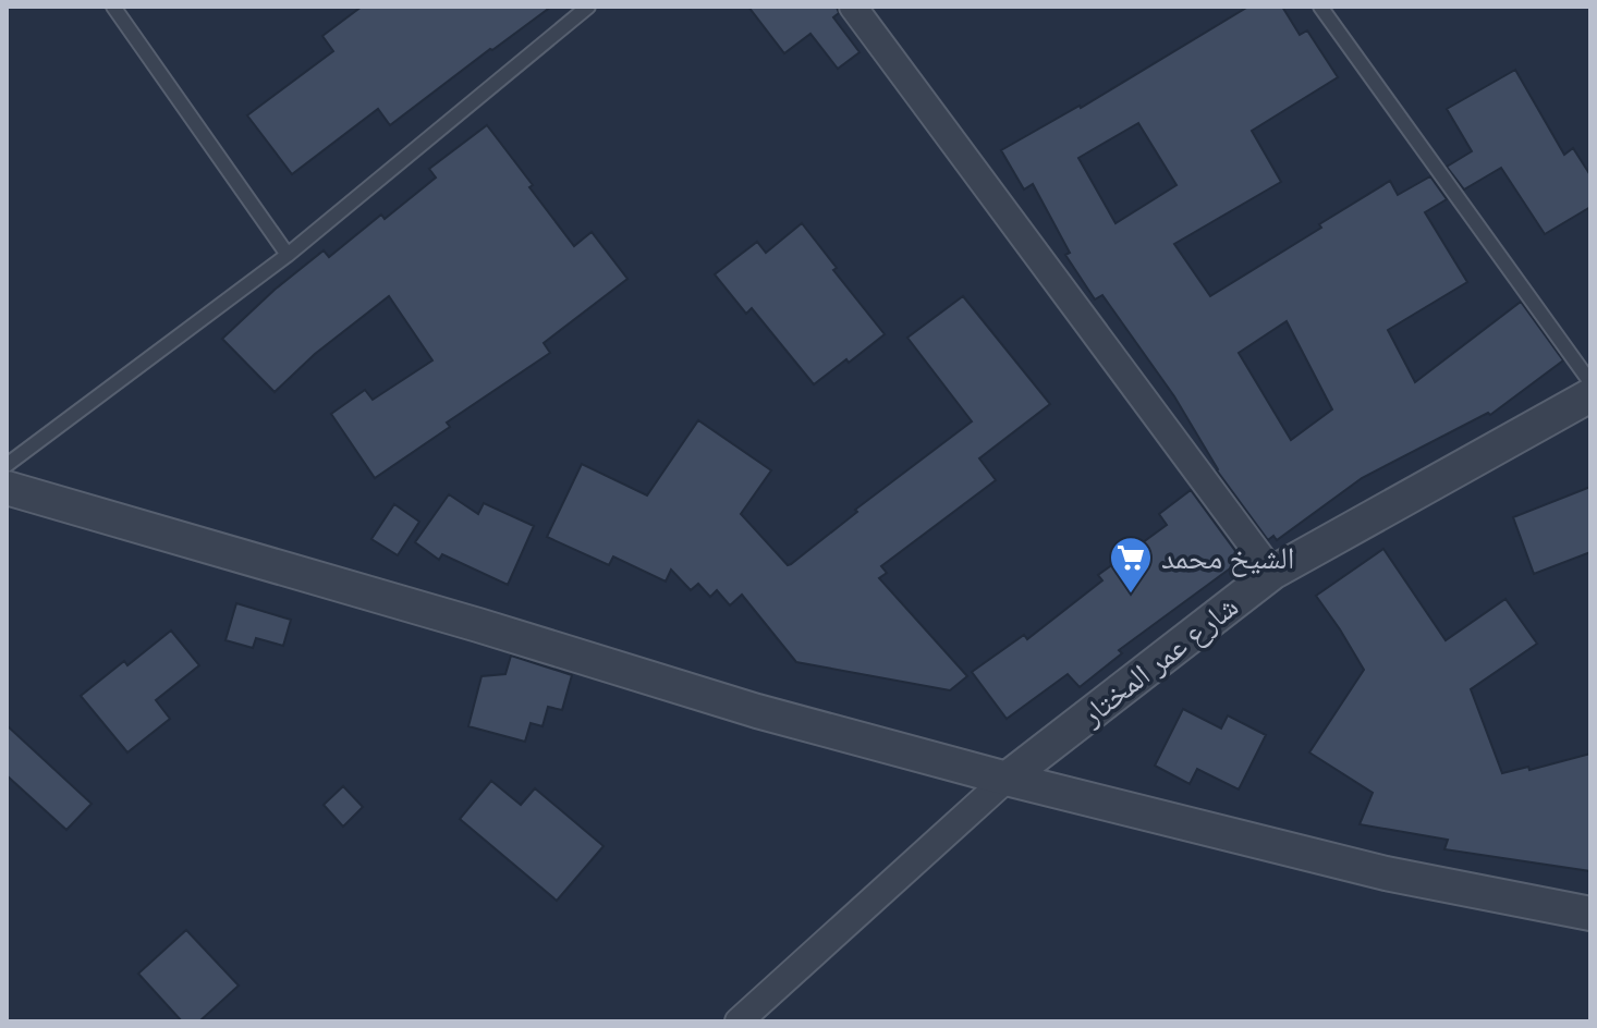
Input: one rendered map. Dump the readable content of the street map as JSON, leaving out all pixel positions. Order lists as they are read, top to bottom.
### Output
{
  "streets": {
    "street": ["شارع عمر المختار"]
  },
  "places": {
    "supermarket": ["الشيخ محمد"]
  }
}
